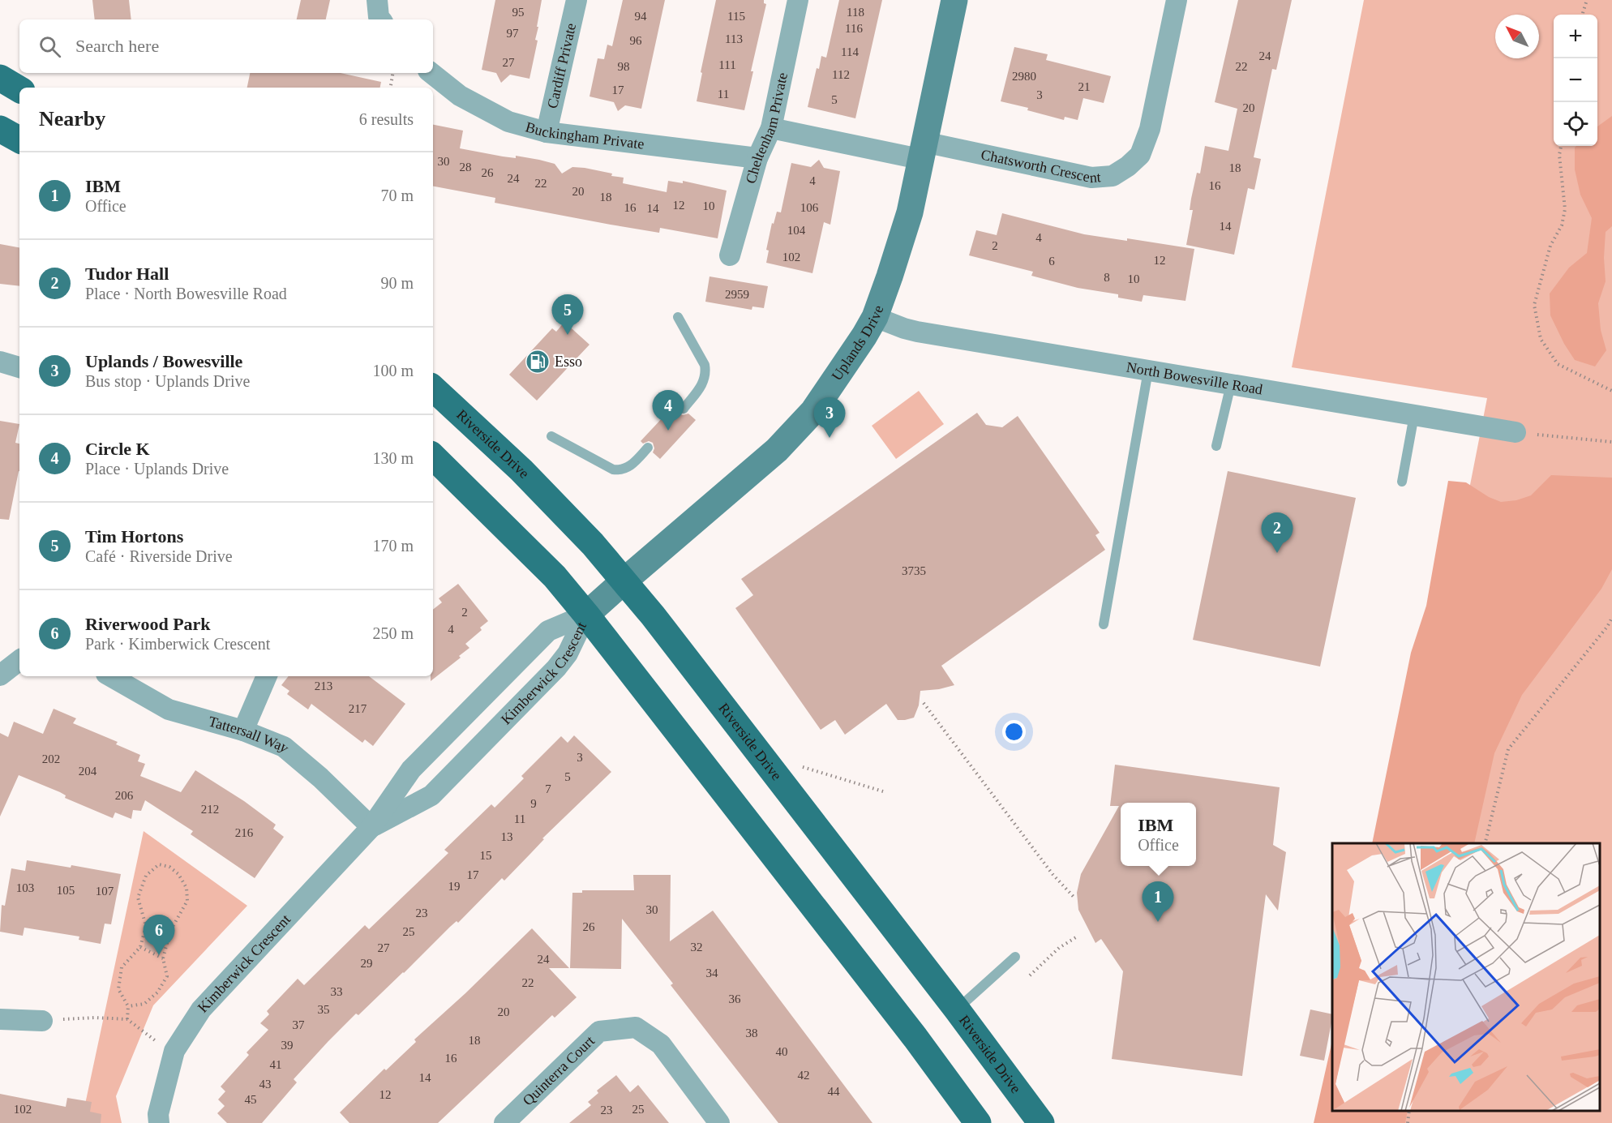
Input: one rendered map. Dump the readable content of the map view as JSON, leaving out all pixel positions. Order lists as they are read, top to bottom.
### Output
{
  "streets": {
    "main road": ["Riverside Drive"],
    "street": [
      "Cardiff Private",
      "Cheltenham Private",
      "Buckingham Private",
      "Chatsworth Crescent",
      "Uplands Drive",
      "North Bowesville Road",
      "Kimberwick Crescent",
      "Tattersall Way",
      "Quinterra Court"
    ]
  },
  "crossings": [
    ["Cardiff Private", "Buckingham Private"],
    ["Cheltenham Private", "Buckingham Private"],
    ["Chatsworth Crescent", "Uplands Drive"],
    ["Uplands Drive", "North Bowesville Road"],
    ["Uplands Drive", "Riverside Drive"],
    ["Uplands Drive", "Kimberwick Crescent"],
    ["Kimberwick Crescent", "Tattersall Way"]
  ],
  "places": {
    "fuel station": ["Esso"]
  },
  "house_numbers": [
    "95",
    "118",
    "94",
    "115",
    "116",
    "97",
    "113",
    "96",
    "114",
    "24",
    "27",
    "111",
    "98",
    "22",
    "112",
    "2980",
    "21",
    "17",
    "11",
    "3",
    "5",
    "20",
    "30",
    "28",
    "18",
    "26",
    "24",
    "4",
    "22",
    "16",
    "20",
    "18",
    "12",
    "10",
    "16",
    "106",
    "14",
    "14",
    "104",
    "4",
    "2",
    "102",
    "12",
    "6",
    "8",
    "10",
    "2959",
    "3735",
    "2",
    "4",
    "213",
    "217",
    "3",
    "202",
    "204",
    "5",
    "7",
    "206",
    "9",
    "212",
    "11",
    "216",
    "13",
    "15",
    "17",
    "19",
    "103",
    "105",
    "107",
    "30",
    "23",
    "26",
    "25",
    "32",
    "27",
    "24",
    "29",
    "34",
    "22",
    "33",
    "36",
    "35",
    "20",
    "37",
    "38",
    "18",
    "39",
    "40",
    "16",
    "41",
    "42",
    "14",
    "43",
    "44",
    "12",
    "45",
    "102",
    "25",
    "23"
  ],
  "north": "top left",
  "page": {
    "map_buttons": ["+", "−"],
    "search": "Search here",
    "heading": ["Nearby", "6 results"],
    "list": [
      {
        "mark": "1",
        "name": "IBM",
        "note": "Office",
        "value": "70 m"
      },
      {
        "mark": "2",
        "name": "Tudor Hall",
        "note": "Place · North Bowesville Road",
        "value": "90 m"
      },
      {
        "mark": "3",
        "name": "Uplands / Bowesville",
        "note": "Bus stop · Uplands Drive",
        "value": "100 m"
      },
      {
        "mark": "4",
        "name": "Circle K",
        "note": "Place · Uplands Drive",
        "value": "130 m"
      },
      {
        "mark": "5",
        "name": "Tim Hortons",
        "note": "Café · Riverside Drive",
        "value": "170 m"
      },
      {
        "mark": "6",
        "name": "Riverwood Park",
        "note": "Park · Kimberwick Crescent",
        "value": "250 m"
      }
    ],
    "pins": [
      "5",
      "4",
      "3",
      "2",
      "1",
      "6"
    ],
    "popup": ["IBM", "Office"]
  }
}
